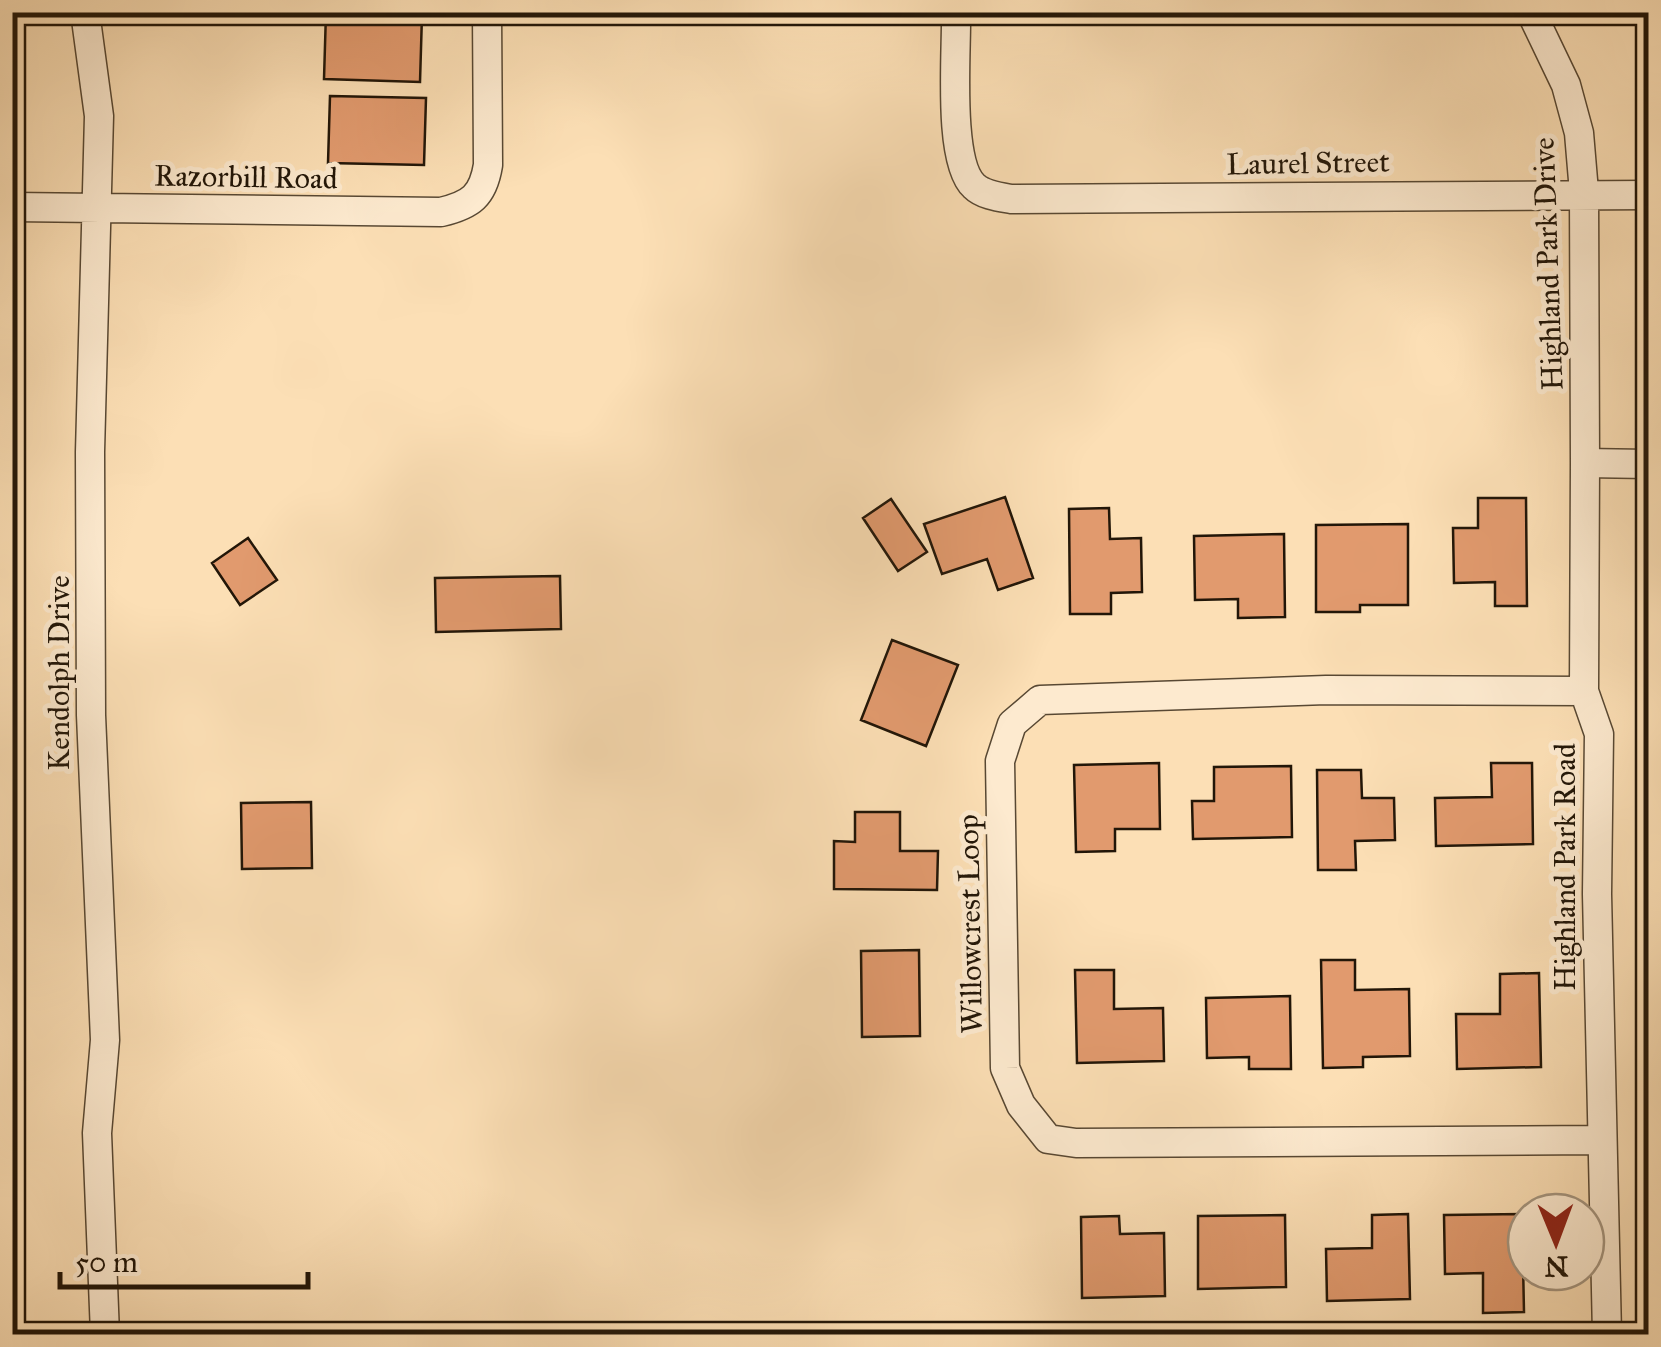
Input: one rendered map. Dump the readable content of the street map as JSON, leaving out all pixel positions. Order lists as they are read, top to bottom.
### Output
{
  "streets": {
    "street": [
      "Laurel Street",
      "Razorbill Road",
      "Highland Park Drive",
      "Kendolph Drive",
      "Highland Park Road",
      "Willowcrest Loop"
    ]
  },
  "crossings": [
    ["Laurel Street", "Highland Park Drive"],
    ["Razorbill Road", "Kendolph Drive"],
    ["Highland Park Drive", "Highland Park Road"],
    ["Highland Park Road", "Willowcrest Loop"]
  ],
  "scale_bar": "50 m",
  "north": "bottom"
}
